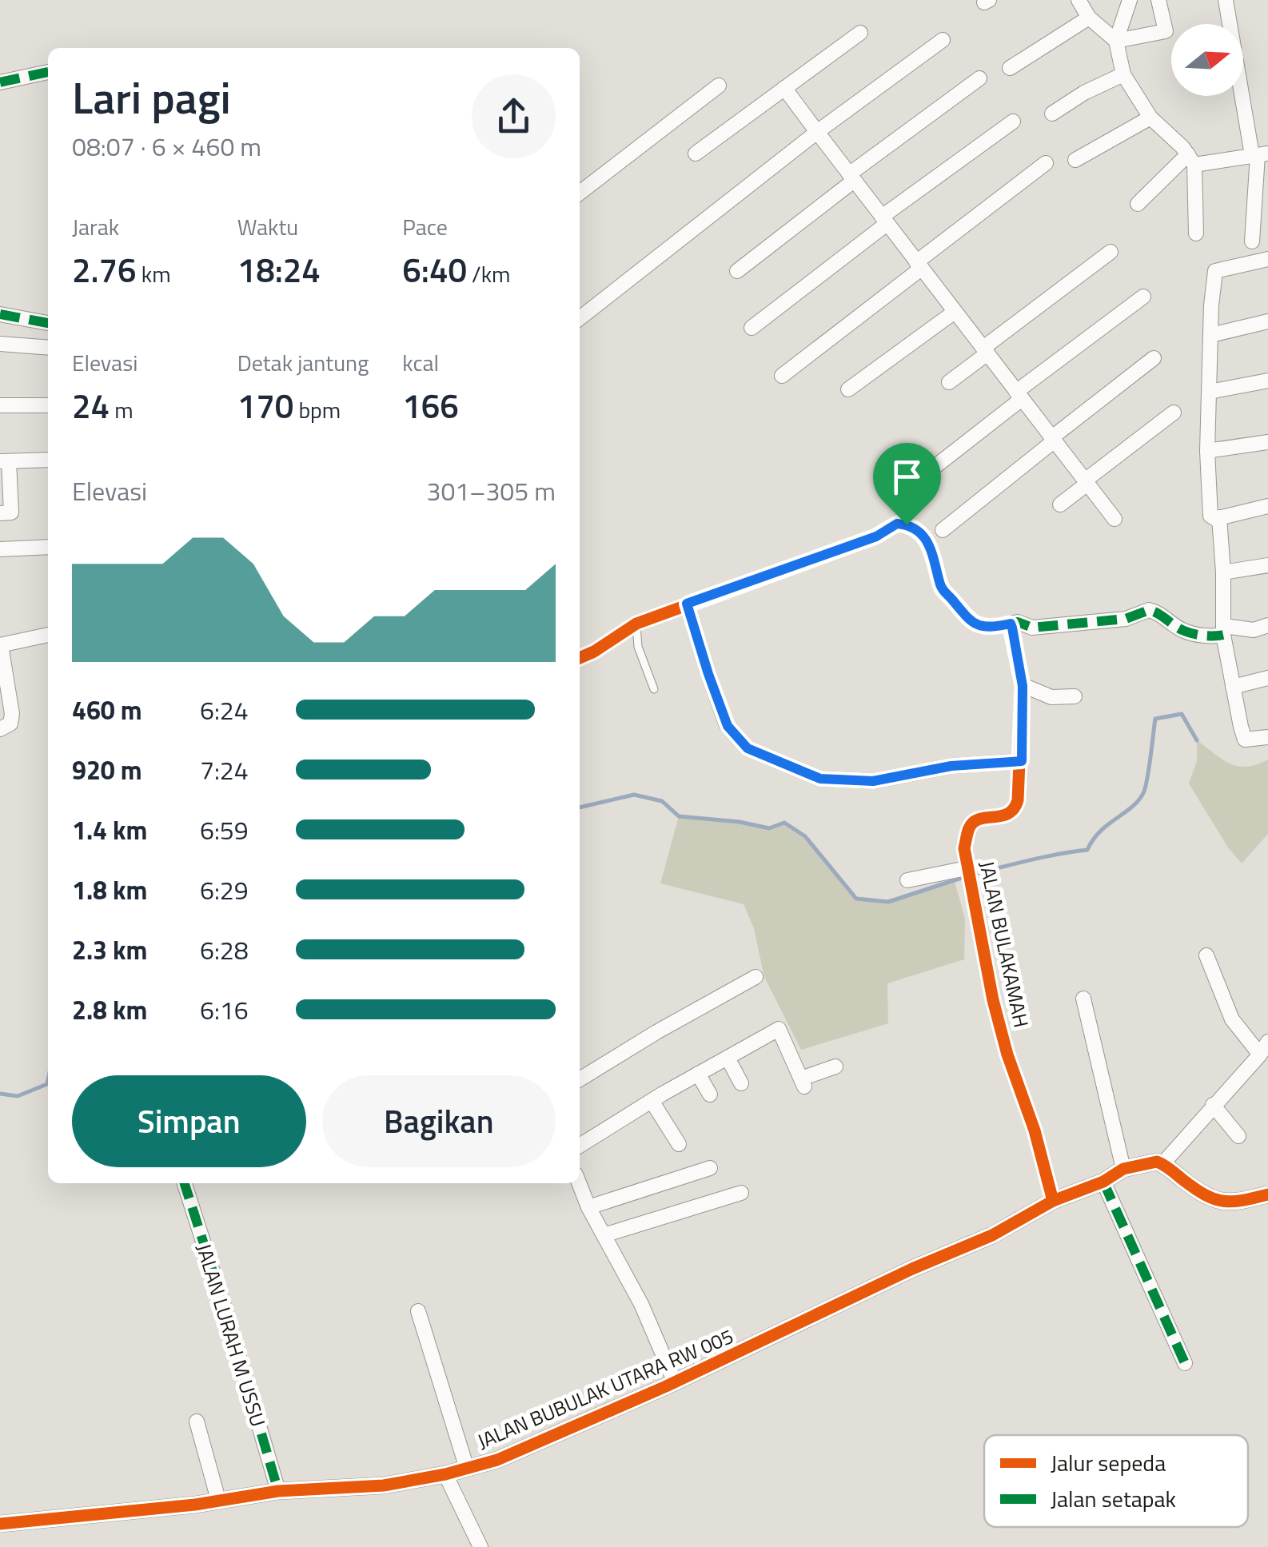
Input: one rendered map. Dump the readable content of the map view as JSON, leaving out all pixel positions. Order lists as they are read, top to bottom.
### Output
{
  "streets": {
    "street": ["JALAN BULAKAMAH", "JALAN LURAH M USSU", "JALAN BUBULAK UTARA RW 005"]
  },
  "crossings": [
    ["JALAN BULAKAMAH", "JALAN BUBULAK UTARA RW 005"],
    ["JALAN LURAH M USSU", "JALAN BUBULAK UTARA RW 005"]
  ],
  "legend": ["Jalur sepeda", "Jalan setapak"],
  "north": "right",
  "page": {
    "heading": ["Lari pagi", "08:07 · 6 × 460 m"],
    "stats": [
      ["Jarak", "2.76 km"],
      ["Waktu", "18:24"],
      ["Pace", "6:40 /km"],
      ["Elevasi", "24 m"],
      ["Detak jantung", "170 bpm"],
      ["kcal", "166"]
    ],
    "chart": ["Elevasi", "301–305 m"],
    "list": [
      {
        "name": "460 m",
        "note": "6:24"
      },
      {
        "name": "920 m",
        "note": "7:24"
      },
      {
        "name": "1.4 km",
        "note": "6:59"
      },
      {
        "name": "1.8 km",
        "note": "6:29"
      },
      {
        "name": "2.3 km",
        "note": "6:28"
      },
      {
        "name": "2.8 km",
        "note": "6:16"
      }
    ],
    "buttons": ["Simpan", "Bagikan"]
  }
}
